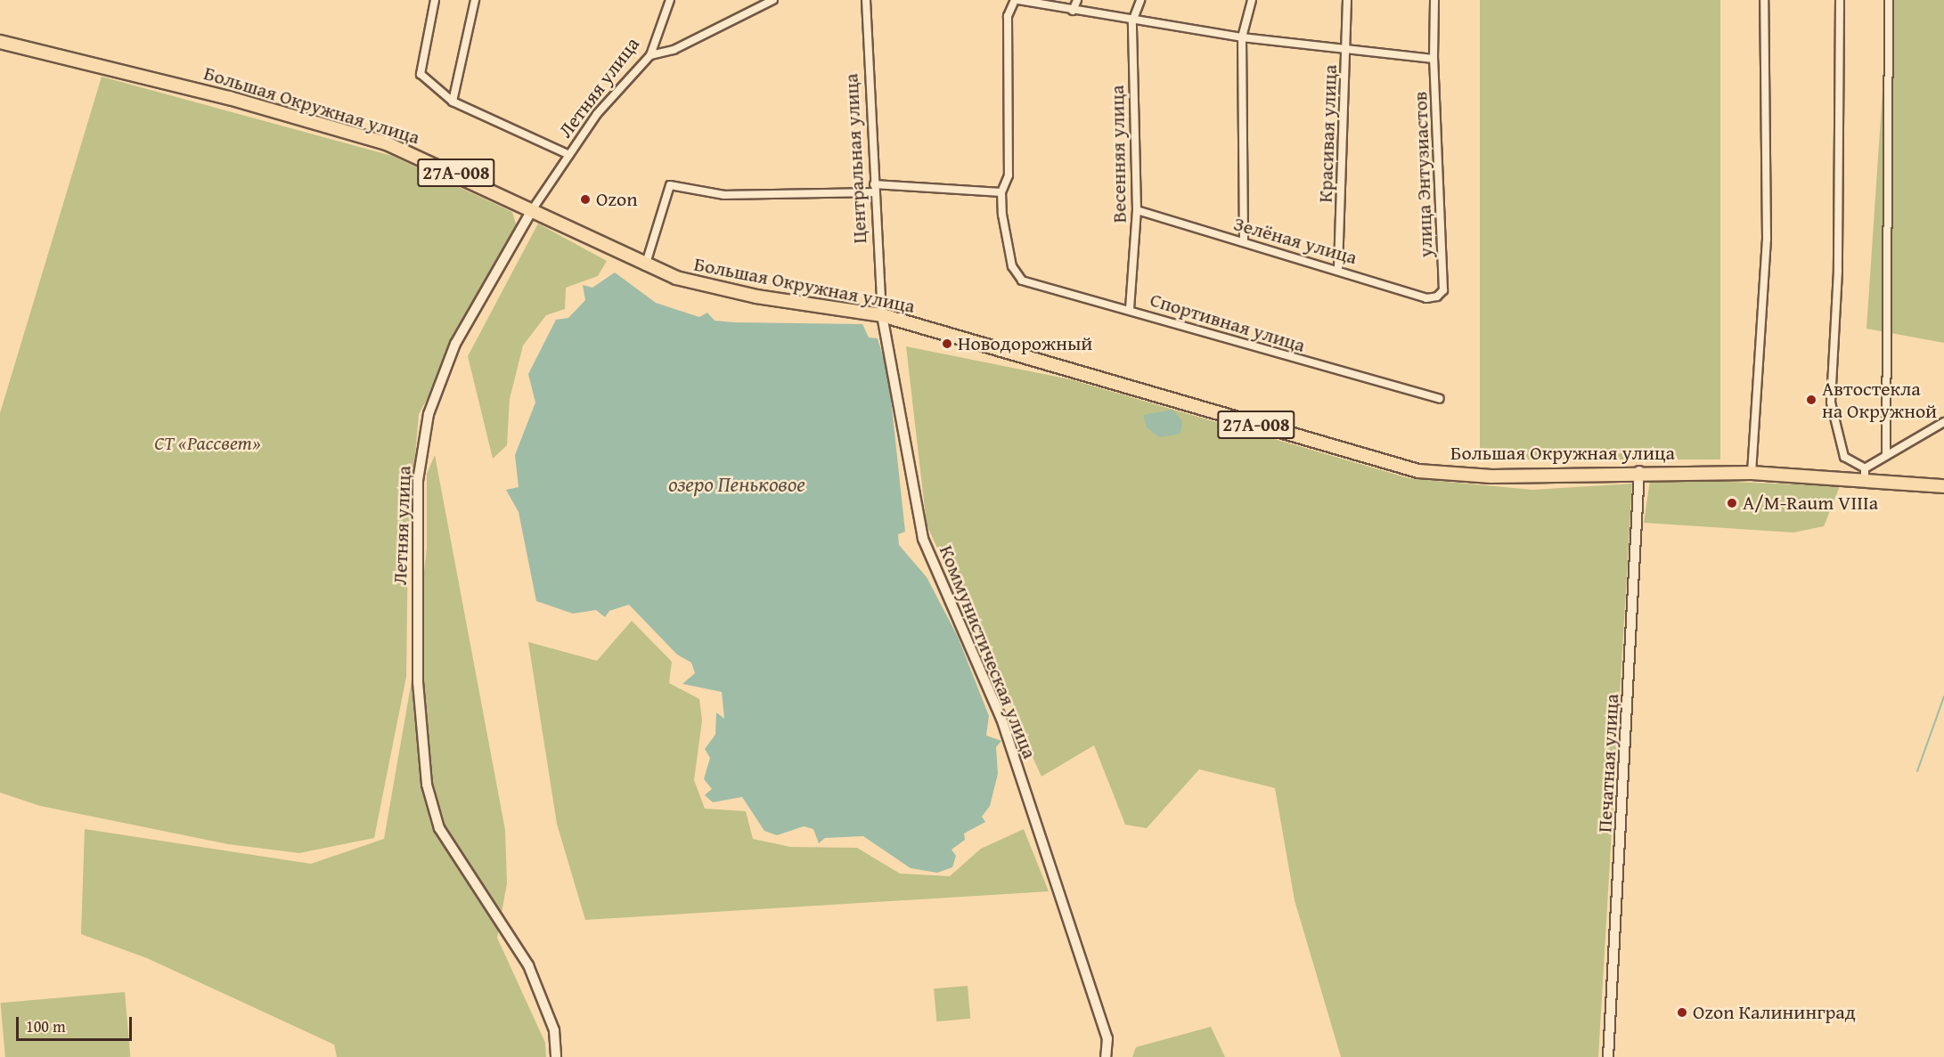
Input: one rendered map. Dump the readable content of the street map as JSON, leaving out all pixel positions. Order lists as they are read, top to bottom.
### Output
{
  "streets": {
    "main road": ["Большая Окружная улица", "27А-008"],
    "street": [
      "Летняя улица",
      "Красивая улица",
      "Весенняя улица",
      "Центральная улица",
      "улица Энтузиастов",
      "Зелёная улица",
      "Спортивная улица",
      "Коммунистическая улица",
      "Печатная улица"
    ]
  },
  "crossings": [
    ["Летняя улица", "Большая Окружная улица"],
    ["Большая Окружная улица", "Центральная улица"],
    ["Большая Окружная улица", "Коммунистическая улица"],
    ["Большая Окружная улица", "Печатная улица"],
    ["Красивая улица", "Зелёная улица"],
    ["Весенняя улица", "Зелёная улица"],
    ["Весенняя улица", "Спортивная улица"],
    ["Центральная улица", "Коммунистическая улица"],
    ["улица Энтузиастов", "Зелёная улица"]
  ],
  "water": ["озеро Пеньковое"],
  "parks": ["СТ «Рассвет»"],
  "places": [
    "Ozon",
    "Новодорожный",
    "Автостекла на Окружной",
    "A/M-Raum VIIIa",
    "Ozon Калининград"
  ],
  "scale_bar": "100 m"
}
